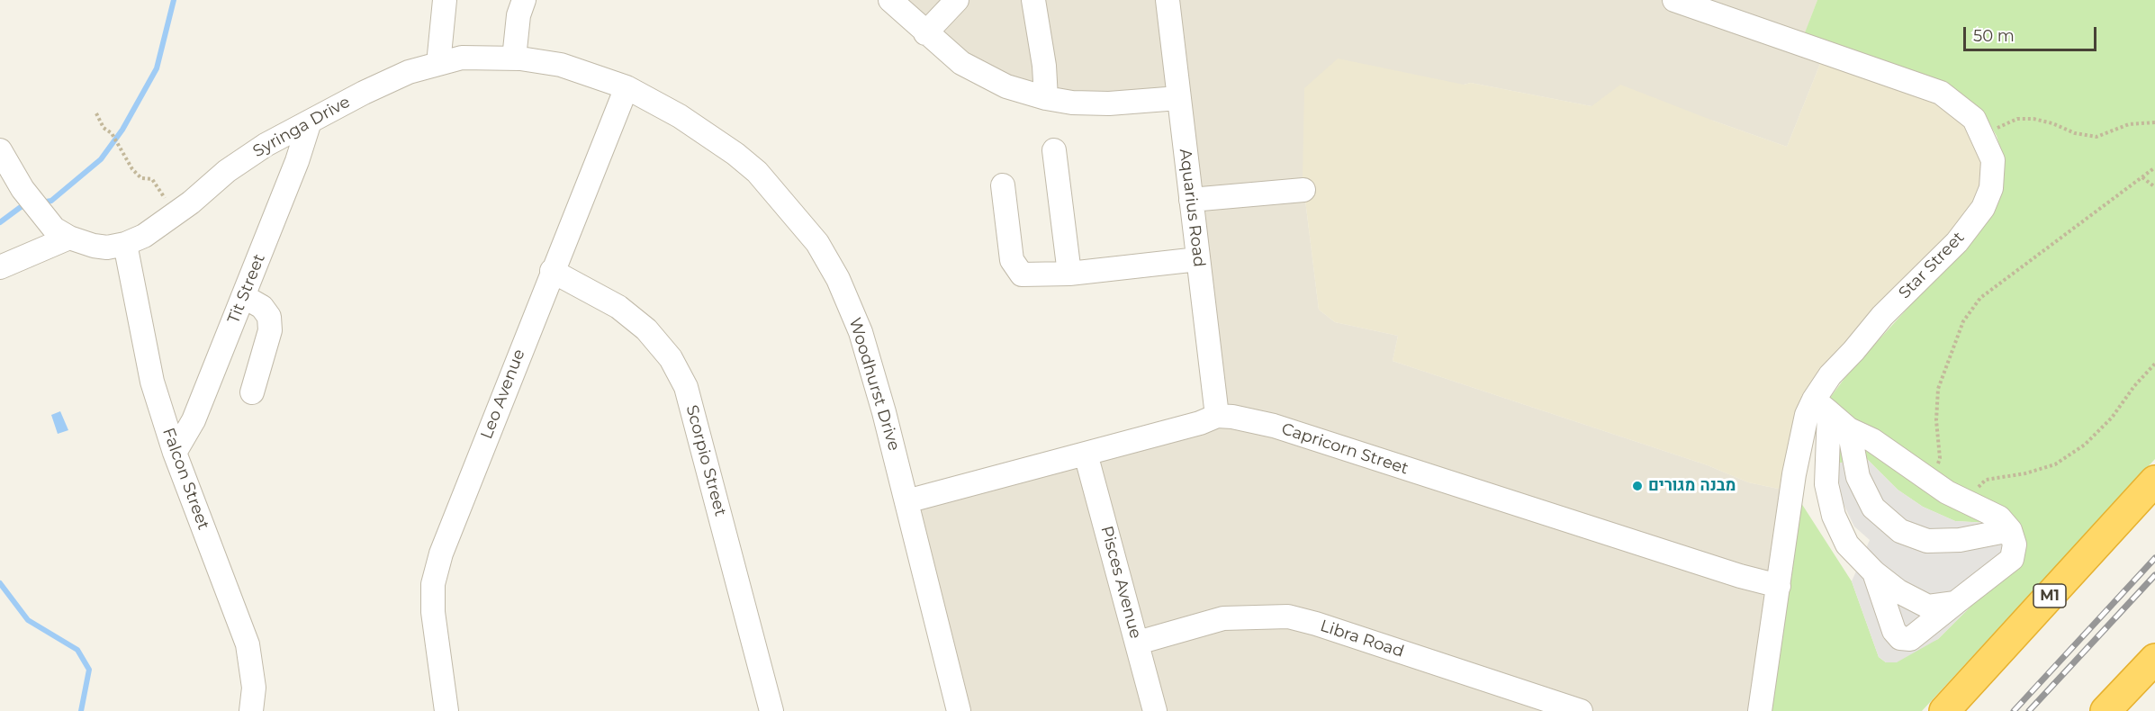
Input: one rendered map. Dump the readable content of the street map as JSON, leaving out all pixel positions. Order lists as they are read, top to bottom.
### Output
{
  "streets": {
    "highway": ["M1"],
    "street": [
      "Syringa Drive",
      "Aquarius Road",
      "Star Street",
      "Tit Street",
      "Woodhurst Drive",
      "Leo Avenue",
      "Capricorn Street",
      "Scorpio Street",
      "Falcon Street",
      "Pisces Avenue",
      "Libra Road"
    ]
  },
  "crossings": [
    ["Syringa Drive", "Tit Street"],
    ["Syringa Drive", "Woodhurst Drive"],
    ["Syringa Drive", "Leo Avenue"],
    ["Syringa Drive", "Falcon Street"],
    ["Aquarius Road", "Capricorn Street"],
    ["Star Street", "Capricorn Street"],
    ["Tit Street", "Falcon Street"],
    ["Woodhurst Drive", "Leo Avenue"],
    ["Woodhurst Drive", "Capricorn Street"],
    ["Leo Avenue", "Scorpio Street"],
    ["Capricorn Street", "Pisces Avenue"],
    ["Pisces Avenue", "Libra Road"]
  ],
  "places": ["מבנה מגורים"],
  "scale_bar": "50 m"
}
